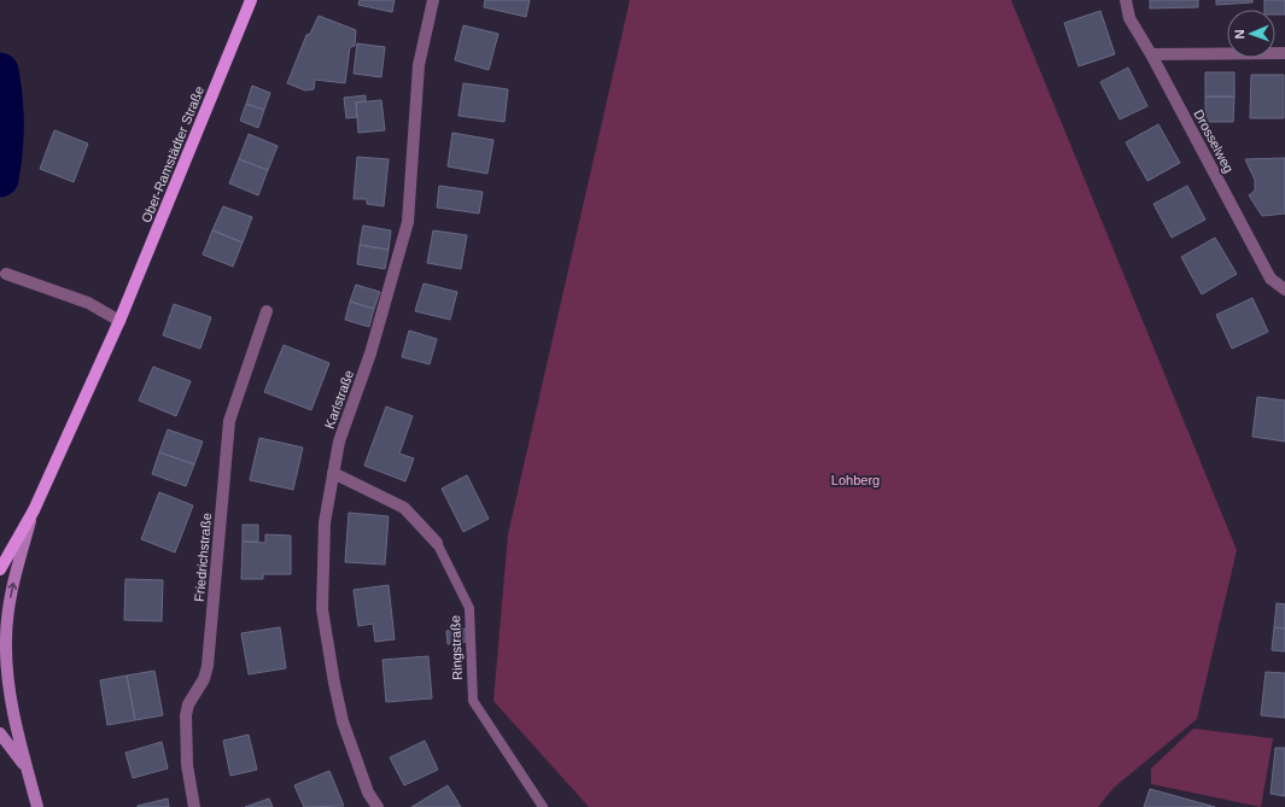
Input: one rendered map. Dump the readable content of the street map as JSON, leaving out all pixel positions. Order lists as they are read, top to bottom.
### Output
{
  "streets": {
    "main road": ["Ober-Ramstädter Straße"],
    "street": [
      "Drosselweg",
      "Karlstraße",
      "Friedrichstraße",
      "Ringstraße"
    ]
  },
  "crossings": [
    ["Karlstraße", "Ringstraße"]
  ],
  "parks": ["Lohberg"],
  "north": "left"
}
